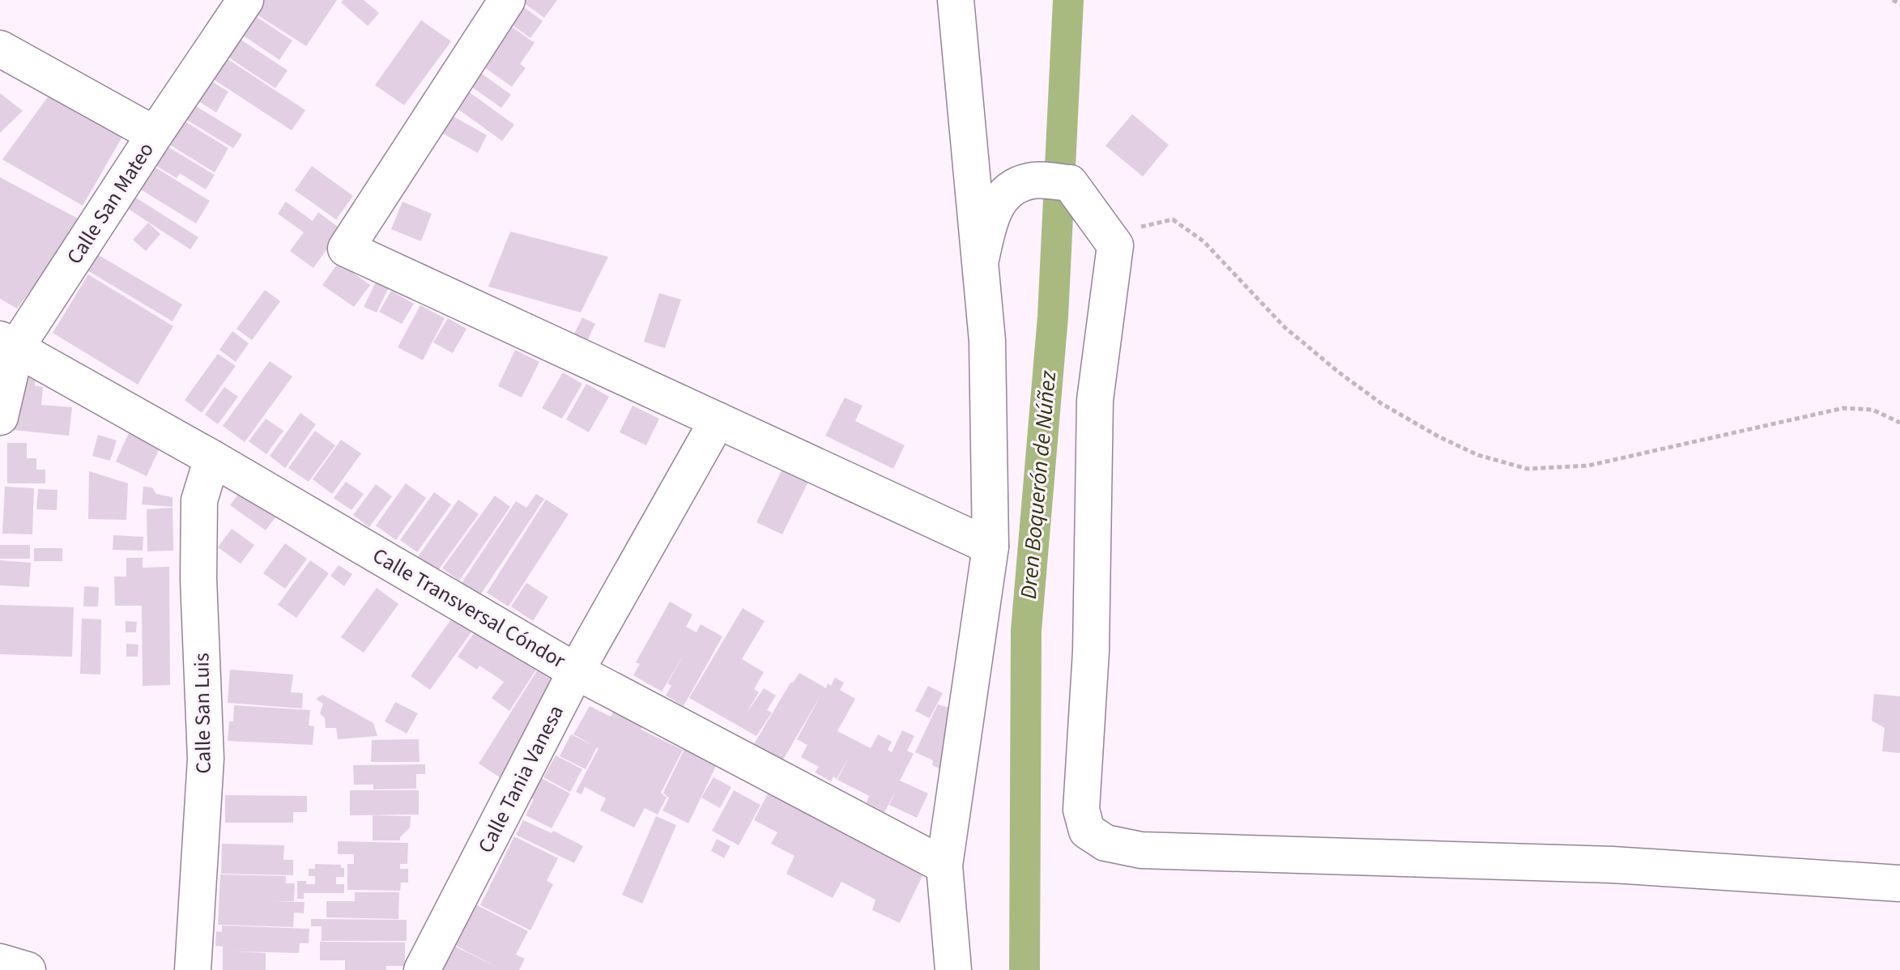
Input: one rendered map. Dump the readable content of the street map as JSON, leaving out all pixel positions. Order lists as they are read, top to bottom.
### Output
{
  "streets": {
    "street": [
      "Calle San Mateo",
      "Calle Transversal Cóndor",
      "Calle San Luis",
      "Calle Tania Vanesa"
    ]
  },
  "crossings": [
    ["Calle San Mateo", "Calle Transversal Cóndor"],
    ["Calle Transversal Cóndor", "Calle San Luis"],
    ["Calle Transversal Cóndor", "Calle Tania Vanesa"]
  ],
  "water": ["Dren Boquerón de Núñez"]
}
